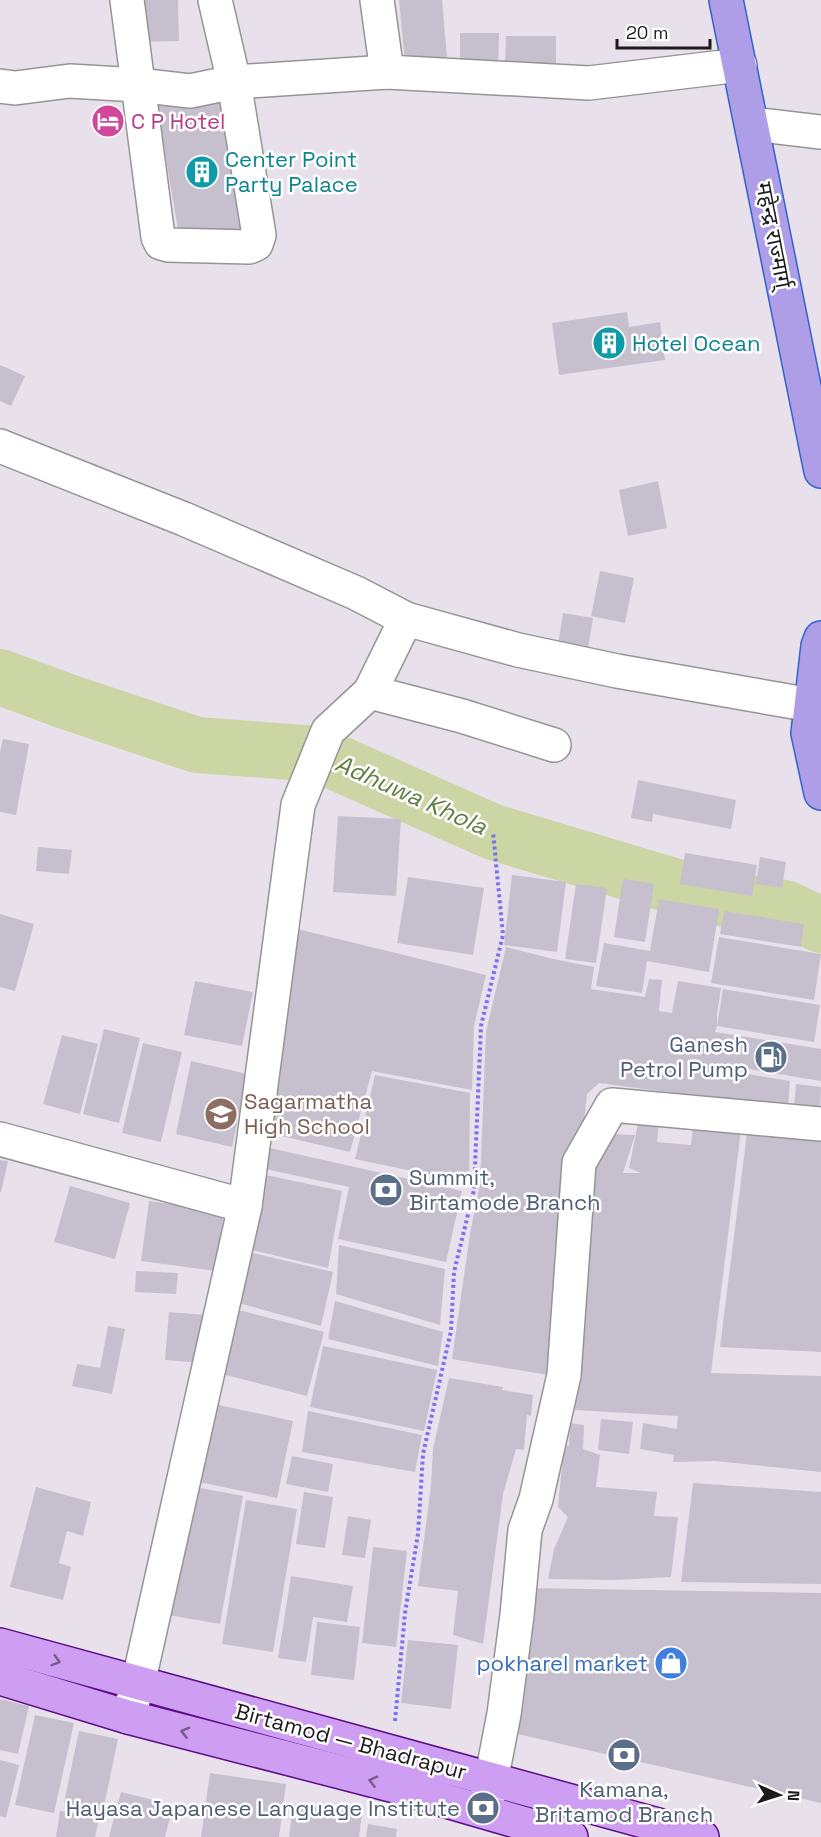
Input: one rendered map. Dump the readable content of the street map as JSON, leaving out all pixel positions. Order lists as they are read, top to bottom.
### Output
{
  "streets": {
    "highway": ["महेन्द्र राज्मार्ग्"],
    "main road": ["Birtamod — Bhadrapur"]
  },
  "water": ["Adhuwa Khola"],
  "places": {
    "hotel": ["C P Hotel"],
    "building": ["Center Point Party Palace", "Hotel Ocean"],
    "fuel station": ["Ganesh Petrol Pump"],
    "school or university": ["Sagarmatha High School"],
    "bank": ["Summit, Birtamode Branch", "Kamana, Britamod Branch", "Hayasa Japanese Language Institute"],
    "shop": ["pokharel market"]
  },
  "scale_bar": "20 m",
  "north": "right"
}
